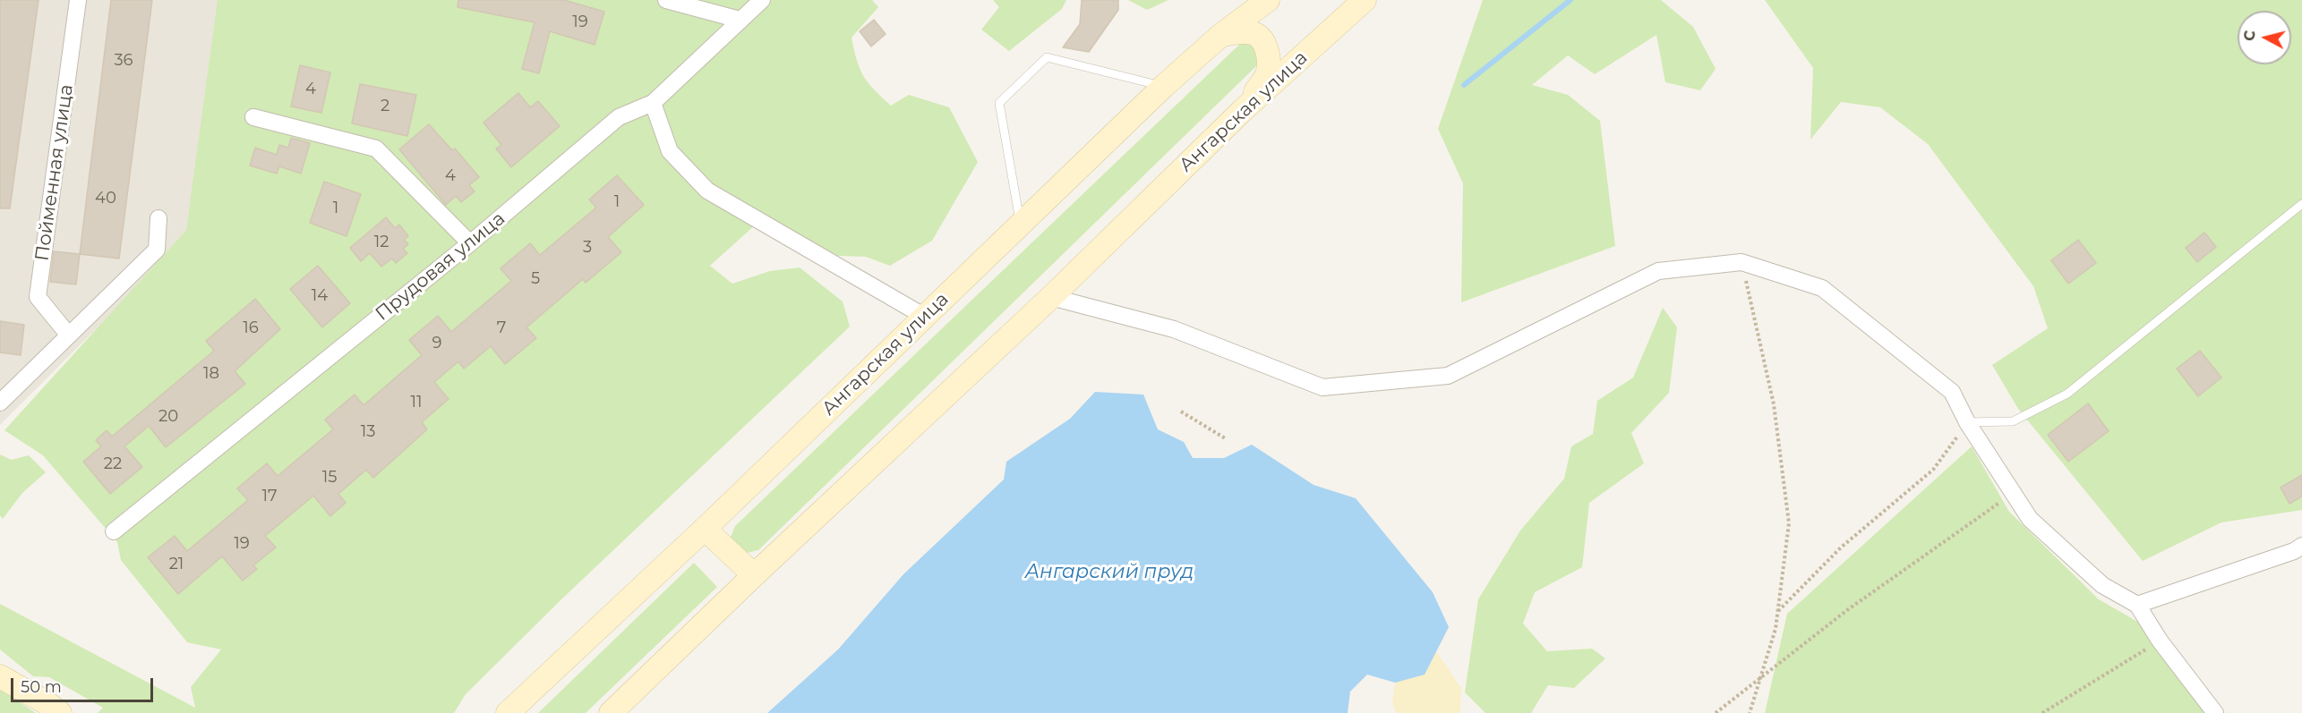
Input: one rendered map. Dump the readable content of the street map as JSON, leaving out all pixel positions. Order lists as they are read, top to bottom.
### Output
{
  "streets": {
    "main road": ["Ангарская улица"],
    "street": ["Пойменная улица", "Прудовая улица"]
  },
  "water": ["Ангарский пруд"],
  "house_numbers": [
    "19",
    "36",
    "4",
    "2",
    "4",
    "40",
    "1",
    "1",
    "12",
    "3",
    "5",
    "14",
    "16",
    "7",
    "9",
    "18",
    "11",
    "20",
    "13",
    "22",
    "15",
    "17",
    "19",
    "21"
  ],
  "scale_bar": "50 m",
  "north": "left"
}
